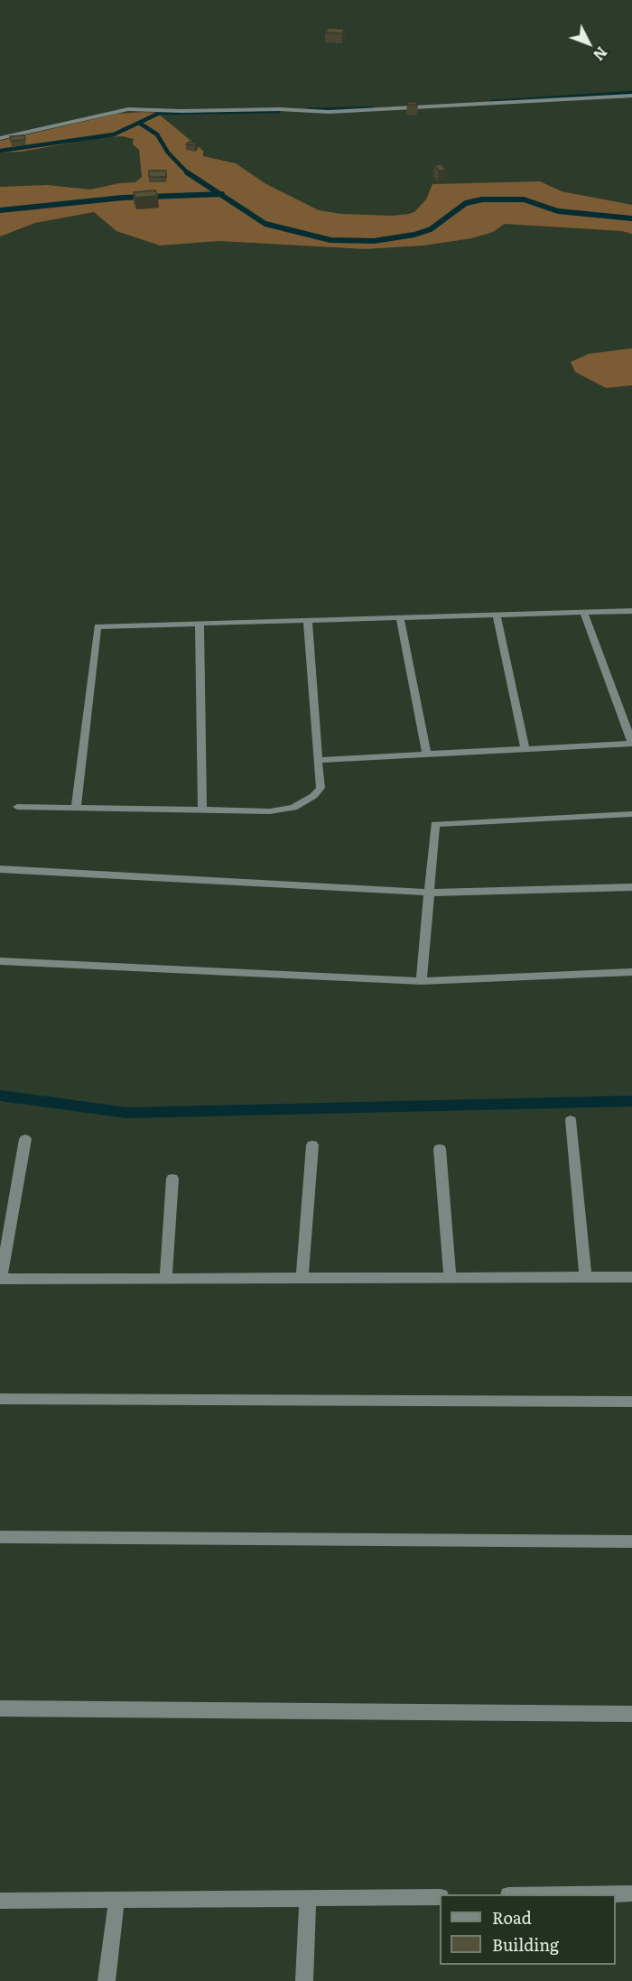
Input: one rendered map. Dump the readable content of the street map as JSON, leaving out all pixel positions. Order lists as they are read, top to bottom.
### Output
{
  "legend": ["Road", "Building"],
  "north": "bottom right"
}
